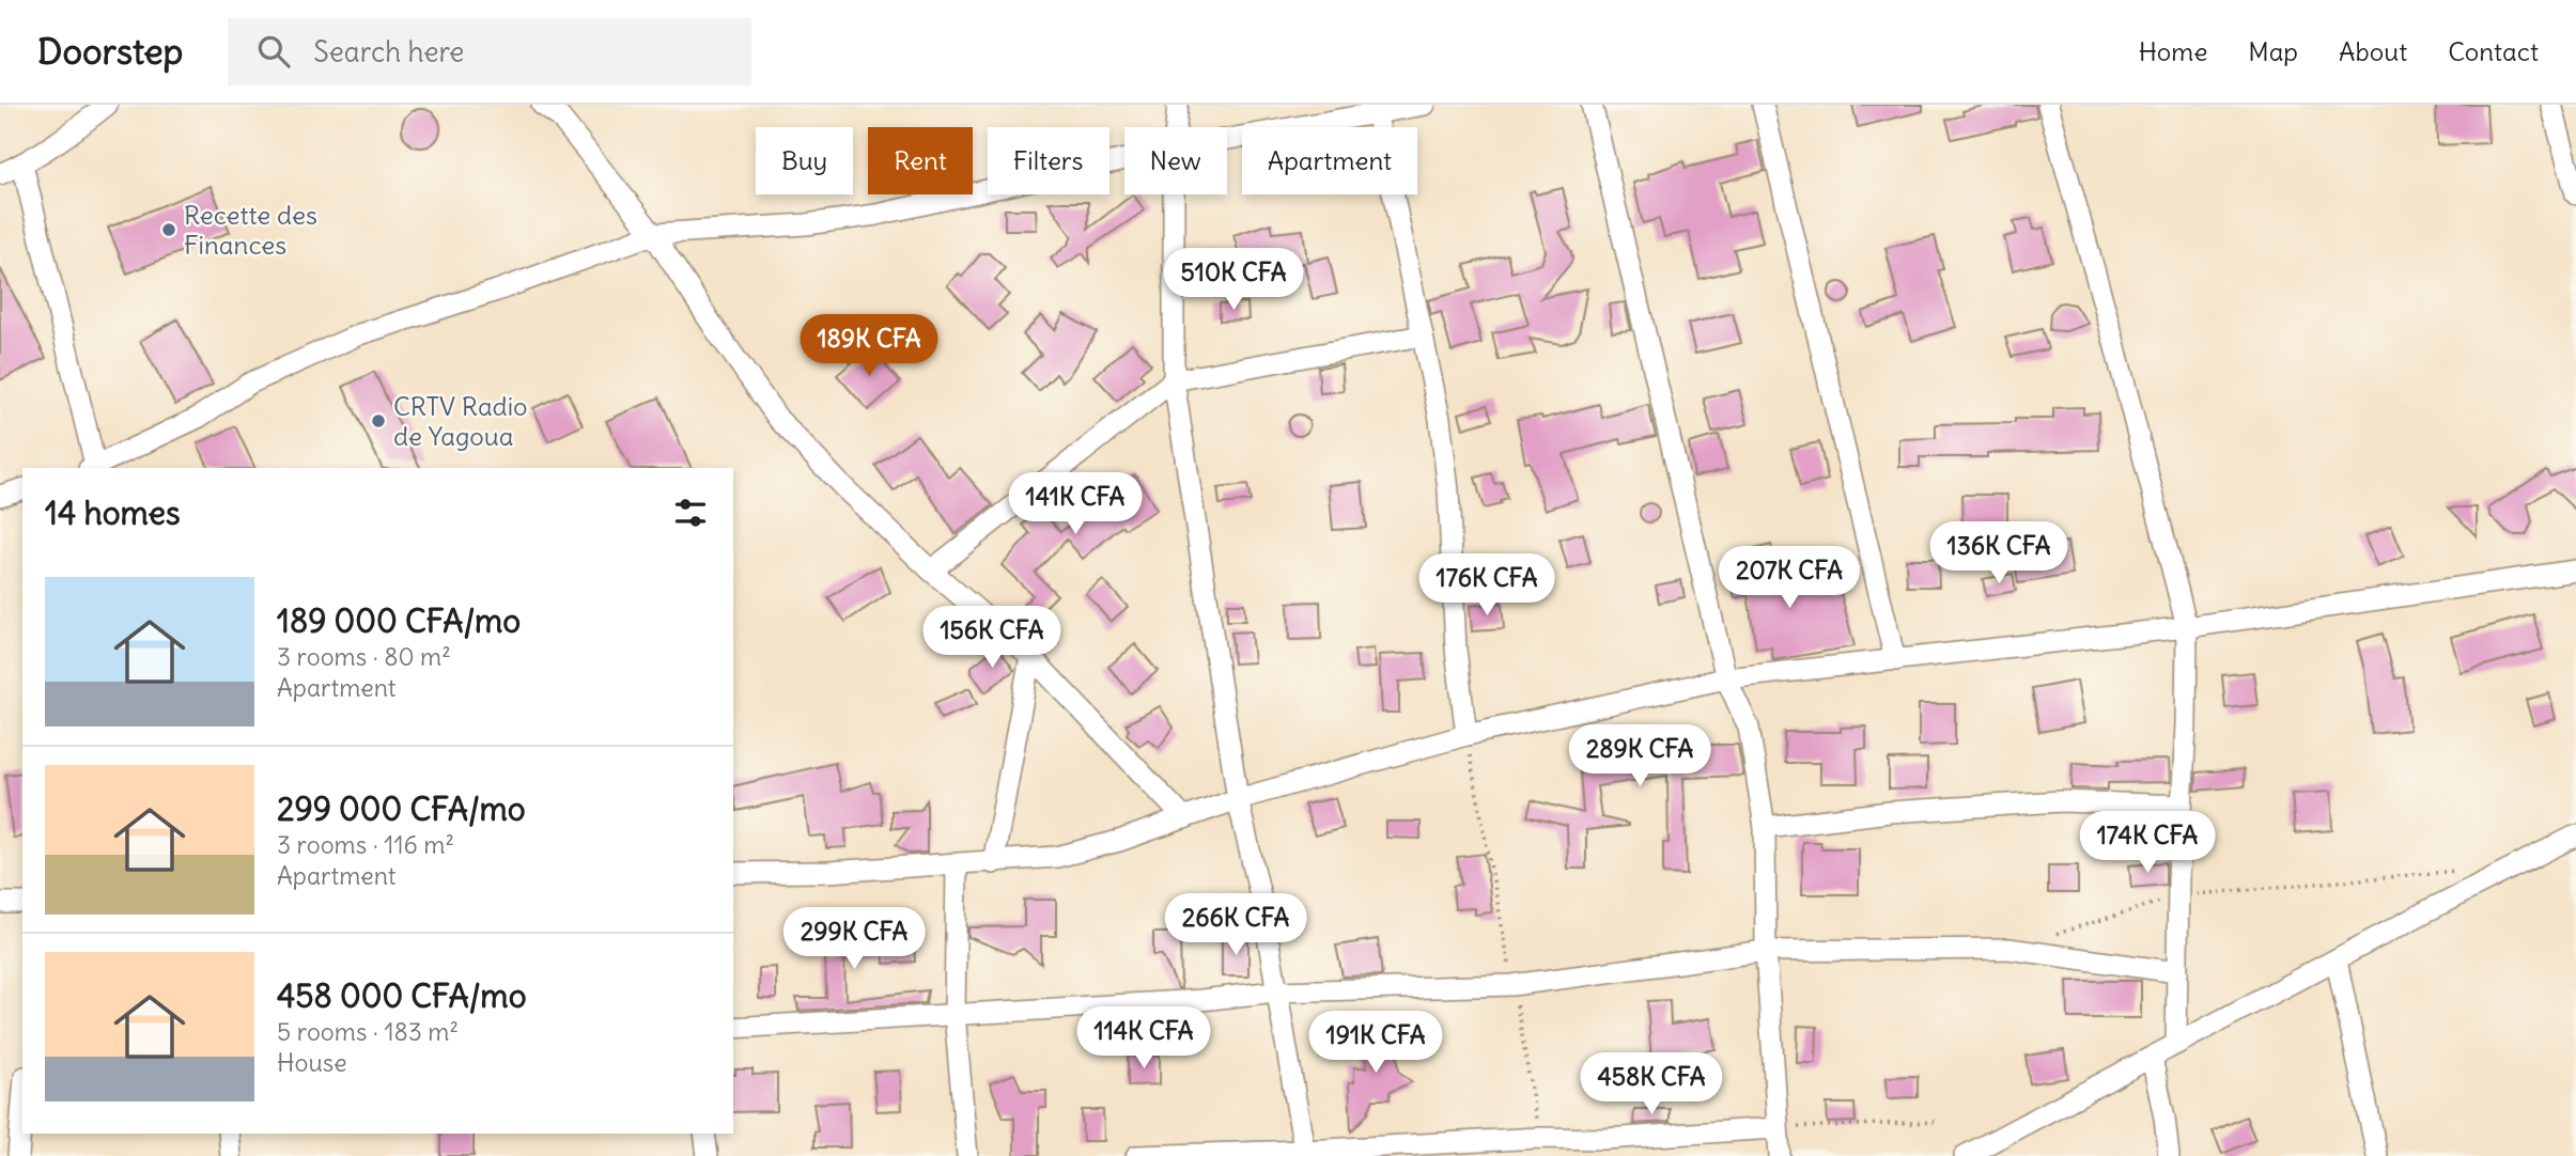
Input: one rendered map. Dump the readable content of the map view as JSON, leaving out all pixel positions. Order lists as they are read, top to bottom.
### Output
{
  "places": ["Recette des Finances", "CRTV Radio de Yagoua"],
  "page": {
    "header": "Doorstep",
    "search": "Search here",
    "nav": [
      "Home",
      "Map",
      "About",
      "Contact"
    ],
    "chip": [
      "Buy",
      "Rent",
      "Filters",
      "New",
      "Apartment"
    ],
    "price": [
      "510K CFA",
      "189K CFA",
      "141K CFA",
      "136K CFA",
      "207K CFA",
      "176K CFA",
      "156K CFA",
      "289K CFA",
      "174K CFA",
      "266K CFA",
      "299K CFA",
      "114K CFA",
      "191K CFA",
      "458K CFA"
    ],
    "heading": "14 homes",
    "list": [
      {
        "name": "189 000 CFA/mo",
        "note": "3 rooms · 80 m² · Apartment"
      },
      {
        "name": "299 000 CFA/mo",
        "note": "3 rooms · 116 m² · Apartment"
      },
      {
        "name": "458 000 CFA/mo",
        "note": "5 rooms · 183 m² · House"
      }
    ]
  }
}
